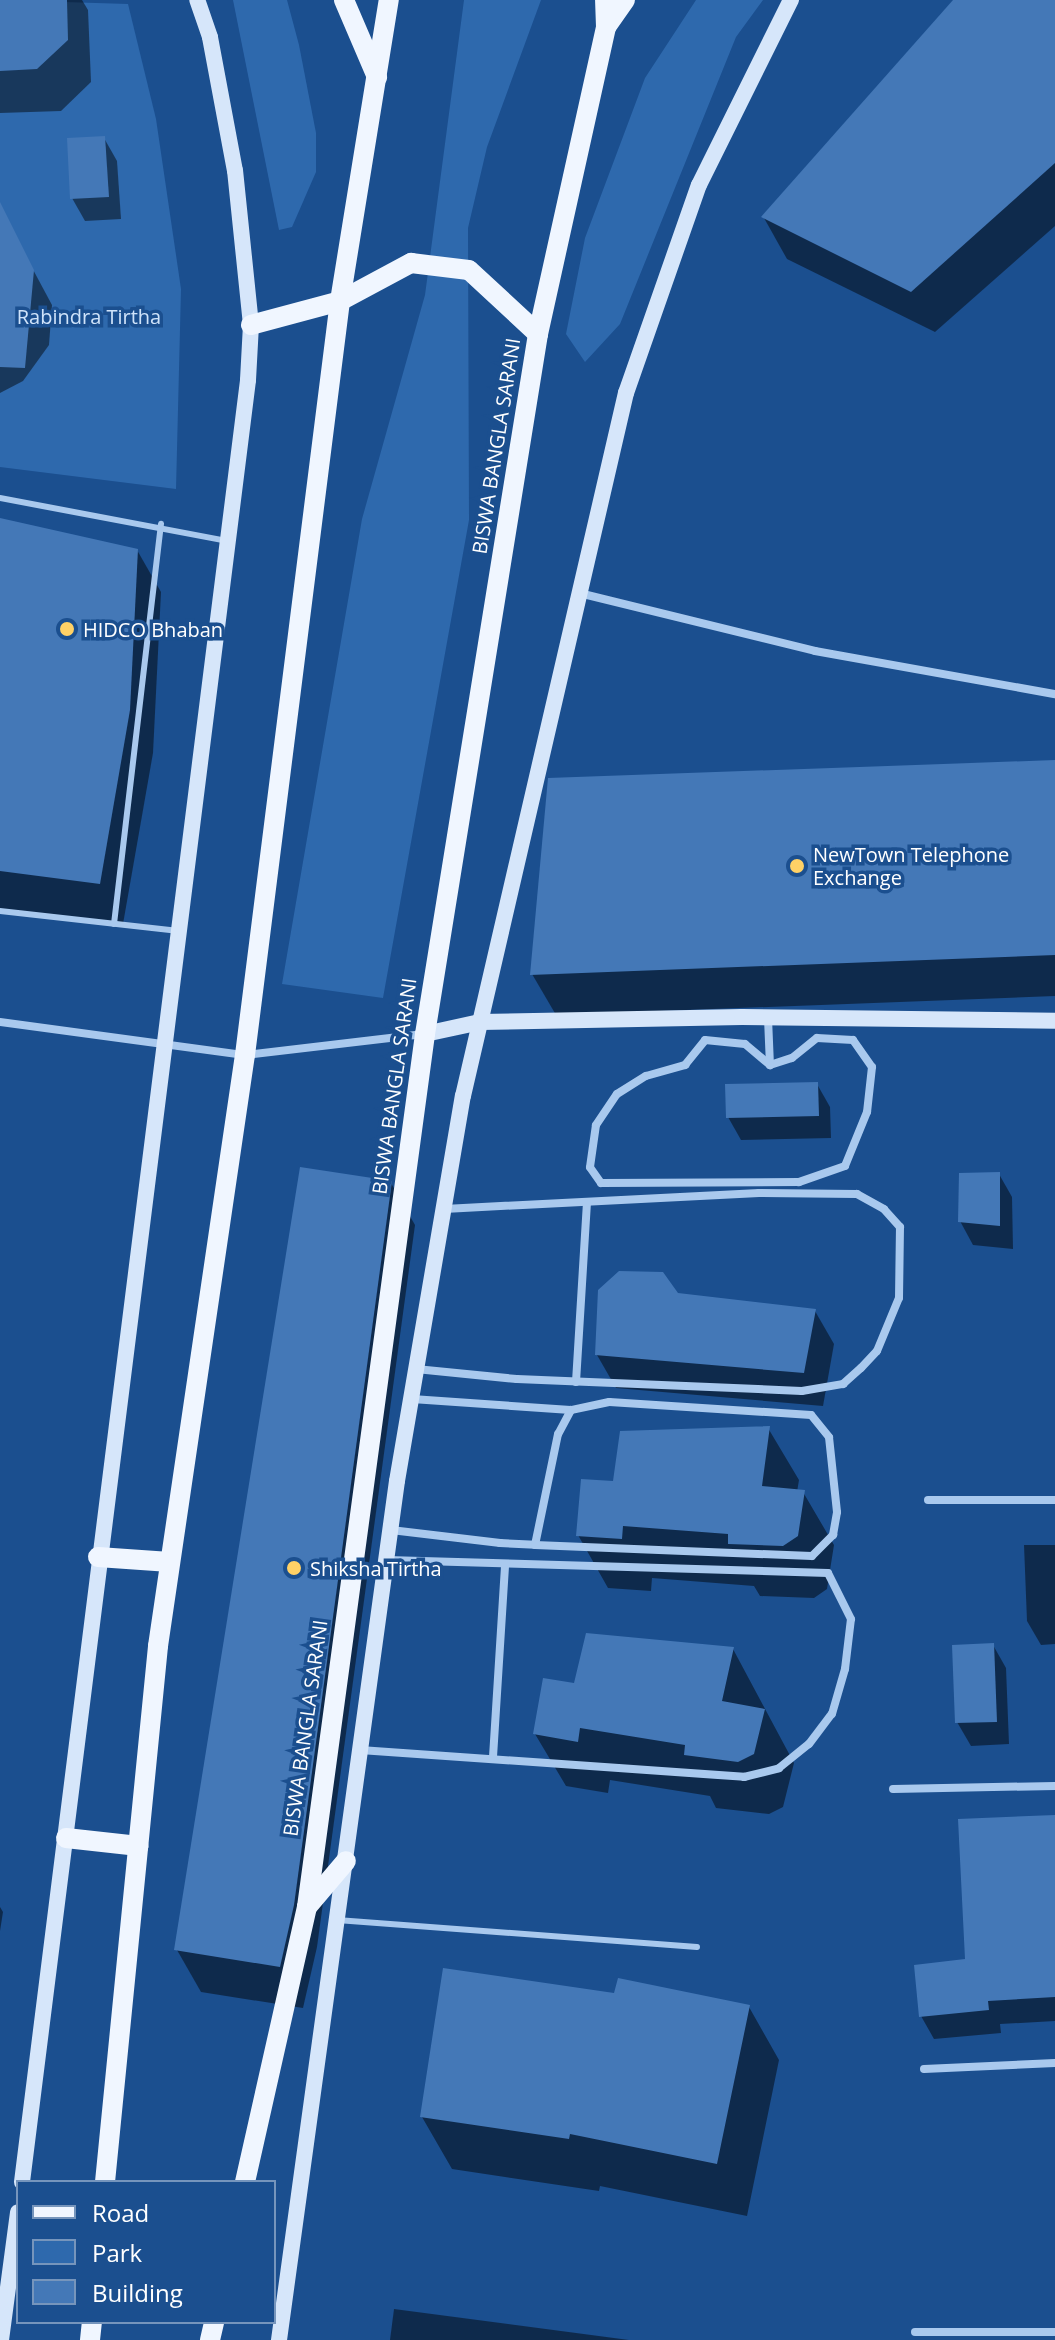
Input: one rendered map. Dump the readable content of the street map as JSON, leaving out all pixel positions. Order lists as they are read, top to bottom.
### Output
{
  "streets": {
    "main road": ["BISWA BANGLA SARANI"]
  },
  "parks": ["Rabindra Tirtha"],
  "places": ["HIDCO Bhaban", "NewTown Telephone Exchange", "Shiksha Tirtha"],
  "legend": ["Road", "Park", "Building"]
}
